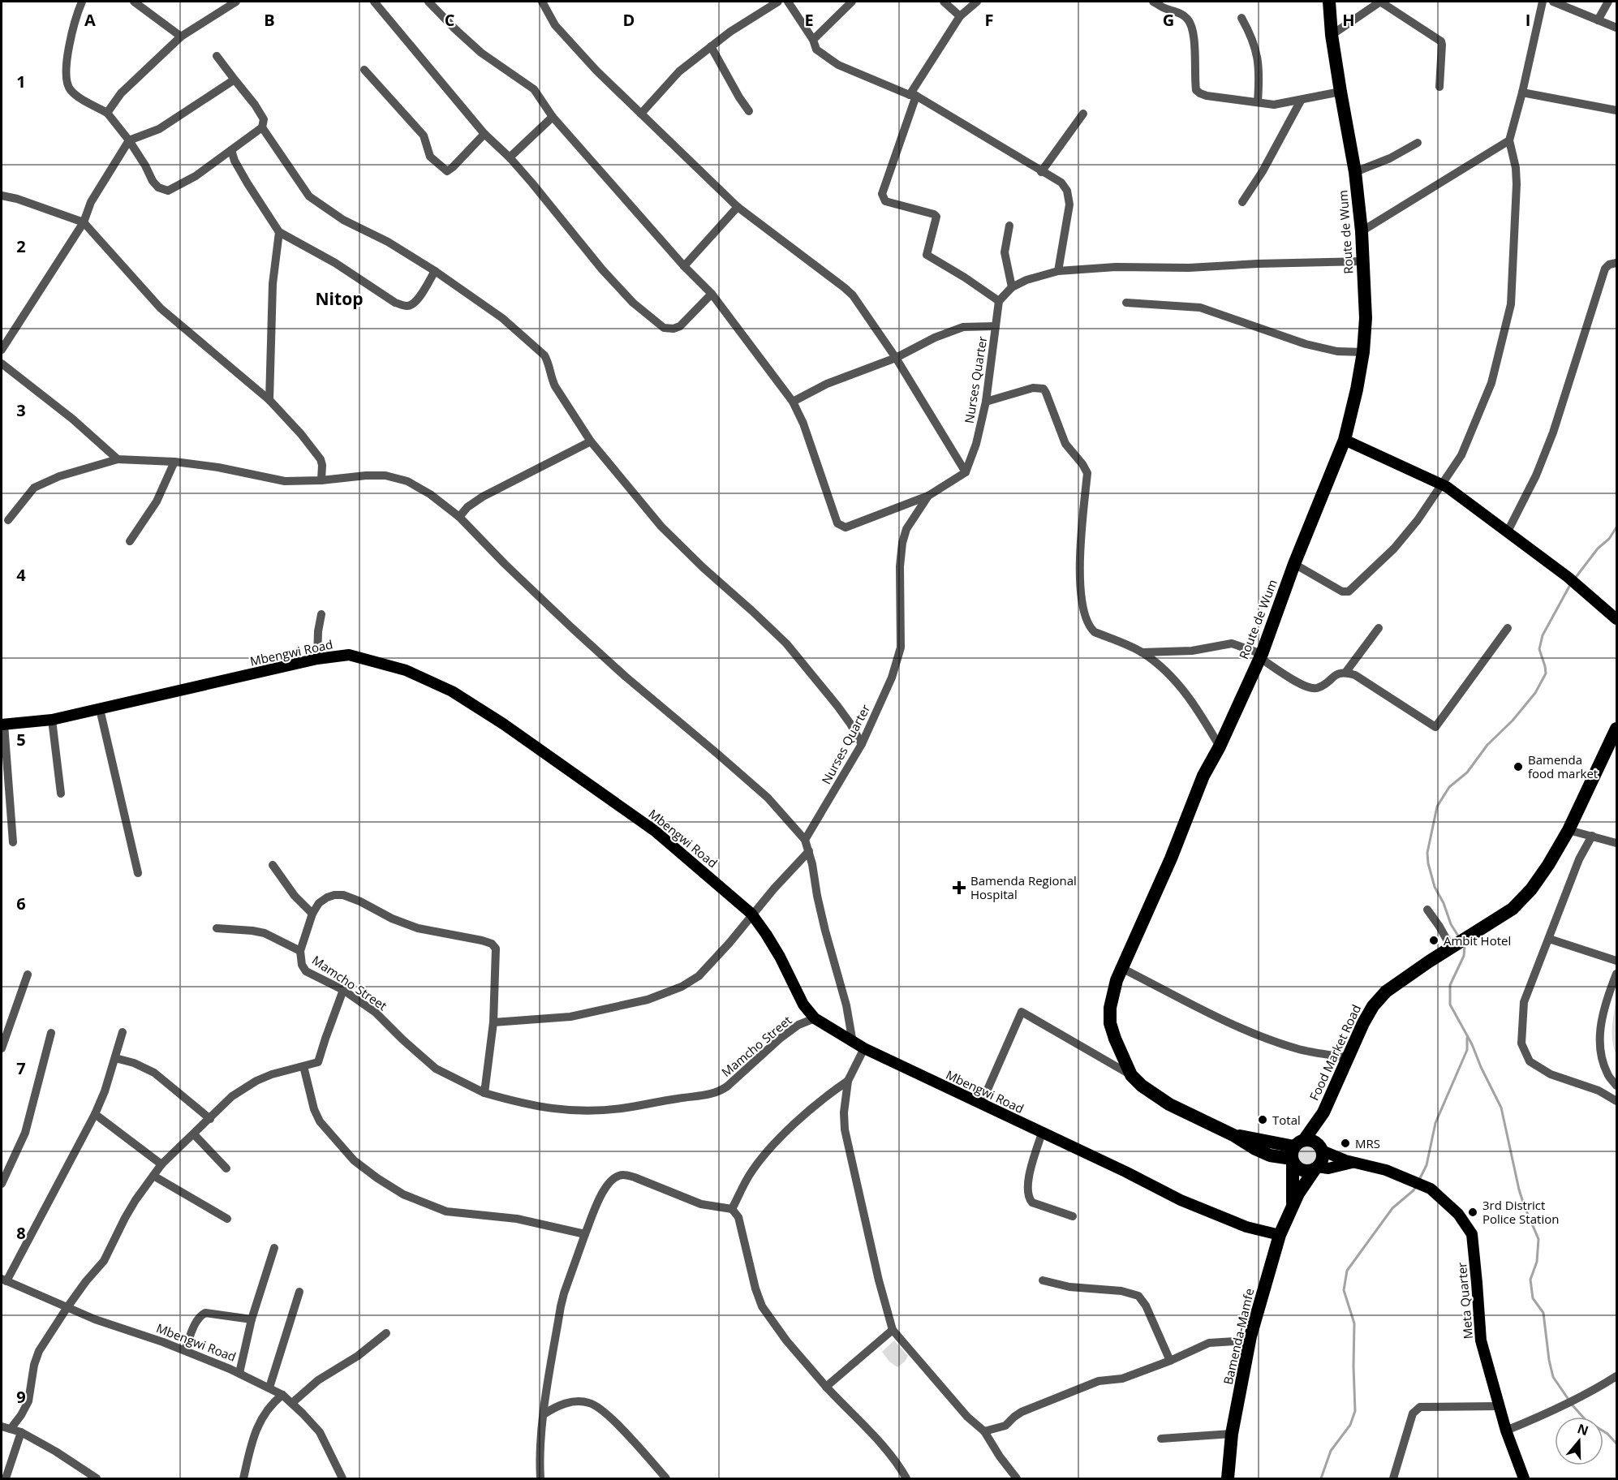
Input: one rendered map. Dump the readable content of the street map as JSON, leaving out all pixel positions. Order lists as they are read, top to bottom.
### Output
{
  "streets": {
    "highway": ["Route de Wum", "Food Market Road", "Bamenda-Mamfe"],
    "main road": ["Mbengwi Road", "Meta Quarter"],
    "street": ["Nurses Quarter", "Mamcho Street"]
  },
  "crossings": [
    ["Route de Wum", "Food Market Road"],
    ["Route de Wum", "Bamenda-Mamfe"],
    ["Mbengwi Road", "Mamcho Street"],
    ["Mbengwi Road", "Bamenda-Mamfe"],
    ["Food Market Road", "Bamenda-Mamfe"]
  ],
  "districts": ["Nitop"],
  "places": {
    "other": [
      "Bamenda food market",
      "Ambit Hotel",
      "Total",
      "MRS",
      "3rd District Police Station"
    ],
    "health": ["Bamenda Regional Hospital"]
  },
  "north": "top",
  "grid": {
    "columns": [
      "A",
      "B",
      "C",
      "D",
      "E",
      "F",
      "G",
      "H",
      "I"
    ],
    "rows": [
      "1",
      "2",
      "3",
      "4",
      "5",
      "6",
      "7",
      "8",
      "9"
    ]
  }
}
